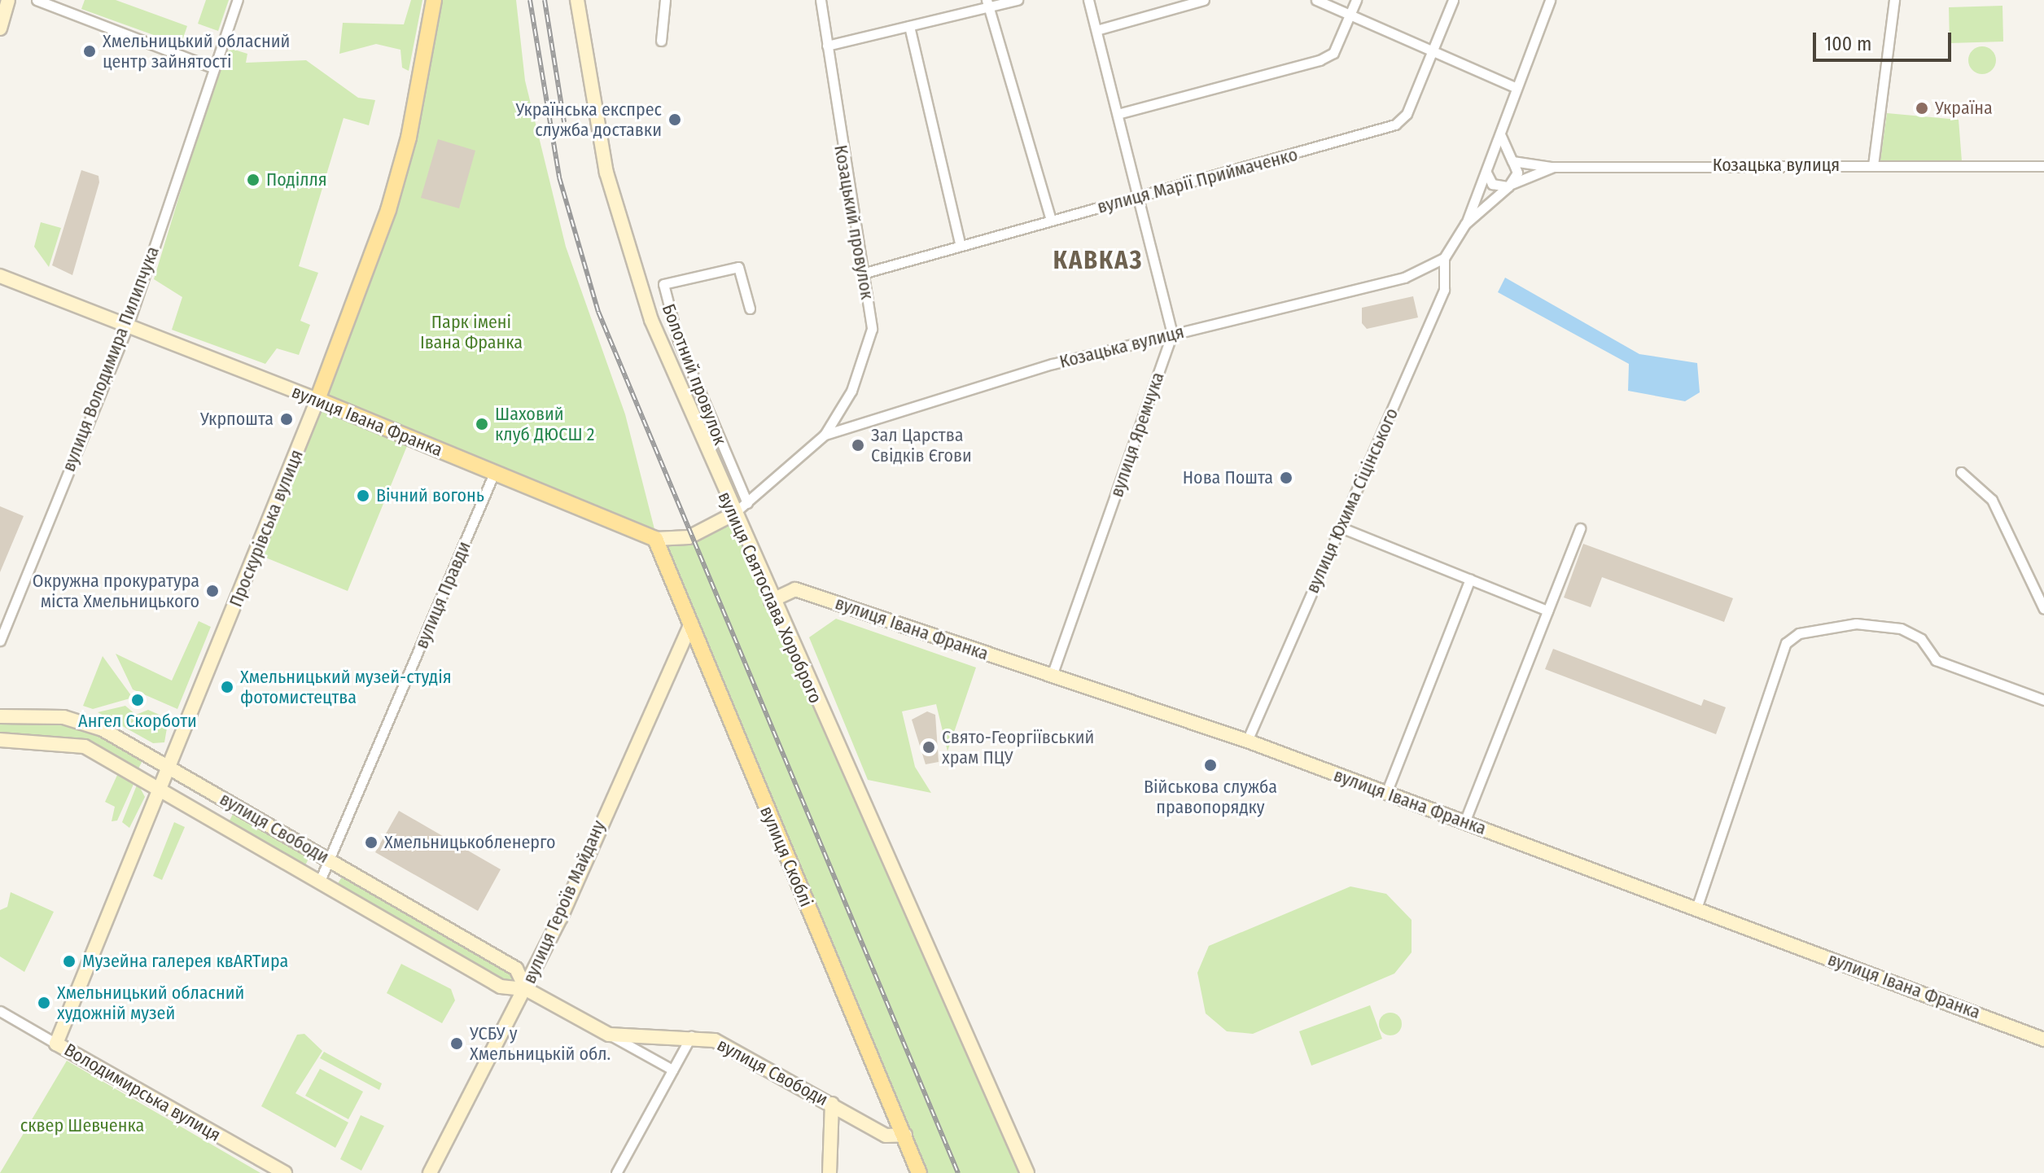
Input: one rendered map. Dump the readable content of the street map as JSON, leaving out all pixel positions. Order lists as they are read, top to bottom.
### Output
{
  "streets": {
    "main road": ["вулиця Івана Франка", "Проскурівська вулиця", "вулиця Скоблі"],
    "street": [
      "Козацька вулиця",
      "вулиця Марії Приймаченко",
      "Козацький провулок",
      "вулиця Володимира Пилипчука",
      "Болотний провулок",
      "вулиця Яремчука",
      "вулиця Юхима Сіцінського",
      "вулиця Правди",
      "вулиця Святослава Хороброго",
      "вулиця Свободи",
      "вулиця Героїв Майдану",
      "Володимирська вулиця"
    ]
  },
  "crossings": [
    ["Козацька вулиця", "Козацький провулок"],
    ["Козацька вулиця", "Болотний провулок"],
    ["Козацька вулиця", "вулиця Івана Франка"],
    ["Козацька вулиця", "вулиця Яремчука"],
    ["Козацька вулиця", "вулиця Юхима Сіцінського"],
    ["Козацька вулиця", "вулиця Святослава Хороброго"],
    ["вулиця Марії Приймаченко", "Козацький провулок"],
    ["вулиця Володимира Пилипчука", "вулиця Івана Франка"],
    ["вулиця Івана Франка", "вулиця Яремчука"],
    ["вулиця Івана Франка", "вулиця Юхима Сіцінського"],
    ["вулиця Івана Франка", "Проскурівська вулиця"],
    ["вулиця Івана Франка", "вулиця Правди"],
    ["вулиця Івана Франка", "вулиця Святослава Хороброго"],
    ["вулиця Івана Франка", "вулиця Скоблі"],
    ["Проскурівська вулиця", "вулиця Свободи"],
    ["Проскурівська вулиця", "Володимирська вулиця"],
    ["вулиця Правди", "вулиця Свободи"],
    ["вулиця Свободи", "вулиця Скоблі"],
    ["вулиця Свободи", "вулиця Героїв Майдану"],
    ["вулиця Скоблі", "вулиця Героїв Майдану"]
  ],
  "districts": ["КАВКАЗ"],
  "parks": ["Парк імені Івана Франка", "сквер Шевченка"],
  "places": [
    "Хмельницький обласний центр зайнятості",
    "Україна",
    "Українська експрес служба доставки",
    "Поділля",
    "Укрпошта",
    "Шаховий клуб ДЮСШ 2",
    "Зал Царства Свідків Єгови",
    "Нова Пошта",
    "Вічний вогонь",
    "Окружна прокуратура міста Хмельницького",
    "Хмельницький музей-студія фотомистецтва",
    "Ангел Скорботи",
    "Свято-Георгіївський храм ПЦУ",
    "Військова служба правопорядку",
    "Хмельницькобленерго",
    "Музейна галерея квARTира",
    "Хмельницький обласний художній музей",
    "УСБУ у Хмельницькій обл."
  ],
  "scale_bar": "100 m"
}
